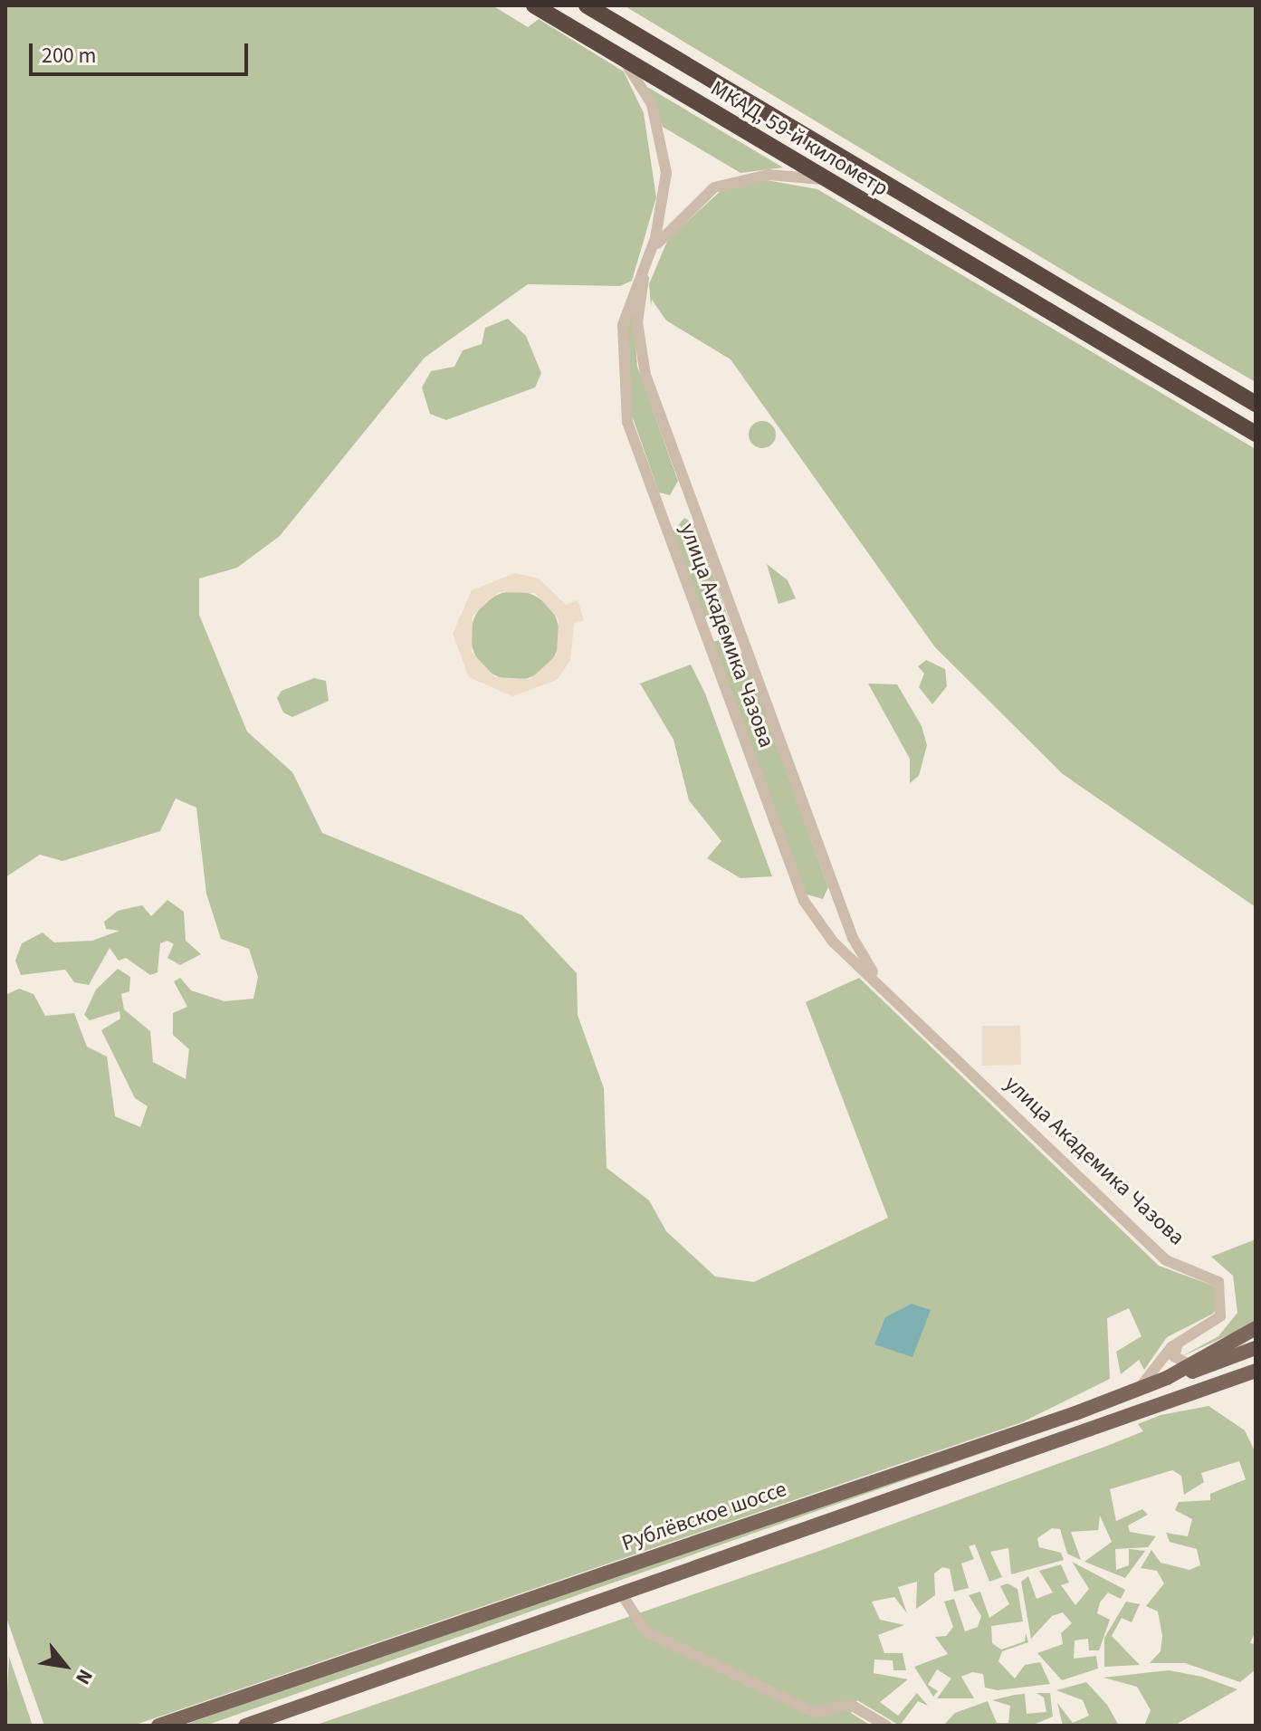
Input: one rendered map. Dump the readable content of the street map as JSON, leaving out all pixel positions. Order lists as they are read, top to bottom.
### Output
{
  "streets": {
    "highway": ["МКАД, 59-й километр"],
    "main road": ["Рублёвское шоссе"],
    "street": ["улица Академика Чазова"]
  },
  "crossings": [
    ["МКАД, 59-й километр", "улица Академика Чазова"],
    ["улица Академика Чазова", "Рублёвское шоссе"]
  ],
  "scale_bar": "200 m",
  "north": "bottom right"
}
